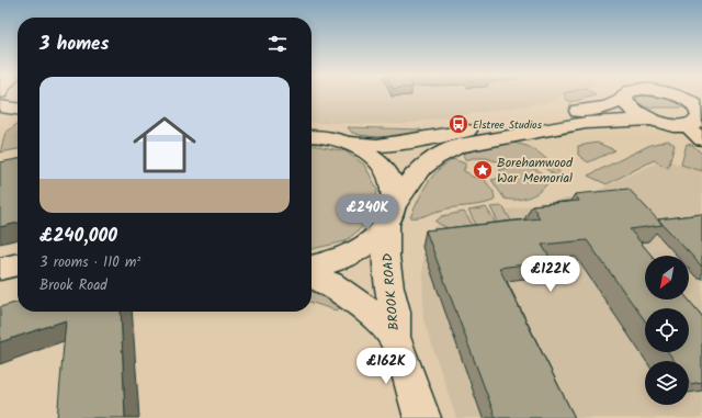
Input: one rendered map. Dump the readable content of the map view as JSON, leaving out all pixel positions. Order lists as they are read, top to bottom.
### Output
{
  "streets": {
    "main road": ["BROOK ROAD"]
  },
  "places": {
    "bus stop": ["Elstree Studios"],
    "place": ["Borehamwood War Memorial"]
  },
  "north": "bottom left",
  "page": {
    "heading": "3 homes",
    "list": [
      {
        "name": "£240,000",
        "note": "3 rooms · 110 m² · Brook Road"
      }
    ],
    "price": ["£240K", "£122K", "£162K"]
  }
}
